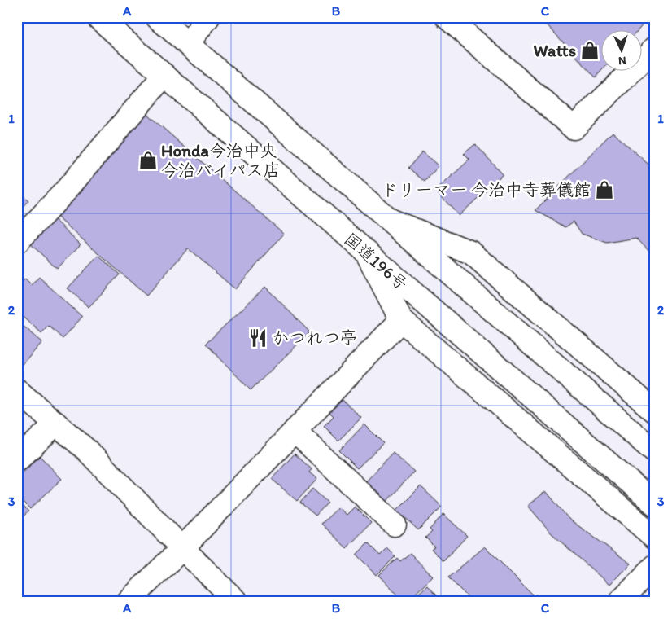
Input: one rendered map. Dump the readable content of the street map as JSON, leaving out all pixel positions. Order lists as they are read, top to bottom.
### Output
{
  "streets": {
    "main road": ["国道196号"]
  },
  "places": {
    "shop": ["Watts", "Honda今治中央 今治バイパス店", "ドリーマー 今治中寺葬儀館"],
    "restaurant": ["かつれつ亭"]
  },
  "north": "bottom",
  "grid": {
    "columns": ["A", "B", "C"],
    "rows": ["1", "2", "3"]
  }
}
